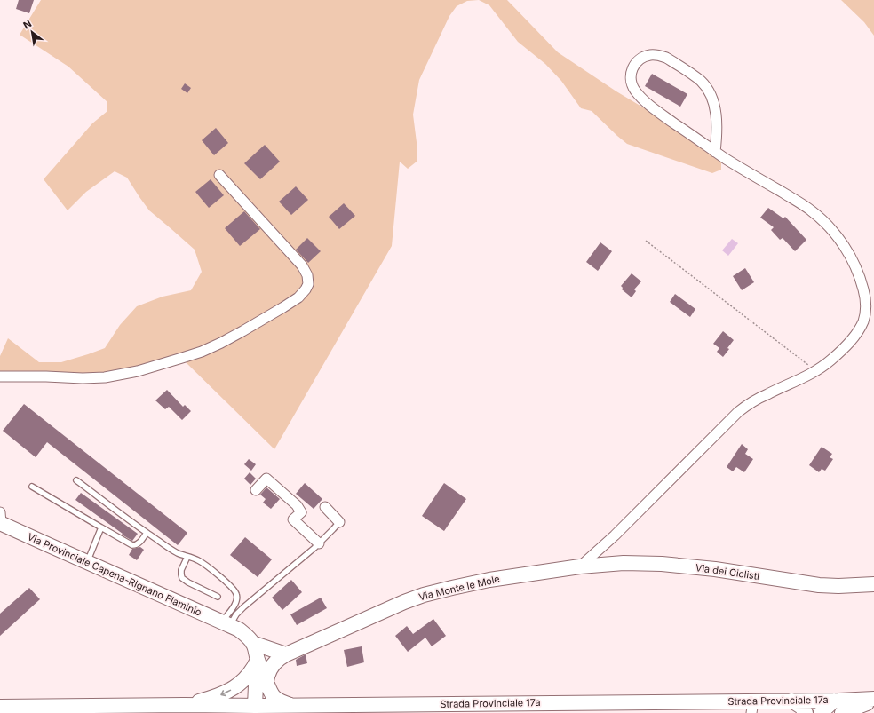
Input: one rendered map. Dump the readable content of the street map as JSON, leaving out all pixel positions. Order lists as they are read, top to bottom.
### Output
{
  "streets": {
    "street": [
      "Via dei Ciclisti",
      "Via Provinciale Capena-Rignano Flaminio",
      "Via Monte le Mole",
      "Strada Provinciale 17a"
    ]
  },
  "crossings": [
    ["Via dei Ciclisti", "Via Monte le Mole"],
    ["Via Provinciale Capena-Rignano Flaminio", "Via Monte le Mole"],
    ["Via Provinciale Capena-Rignano Flaminio", "Strada Provinciale 17a"]
  ],
  "north": "top left"
}
